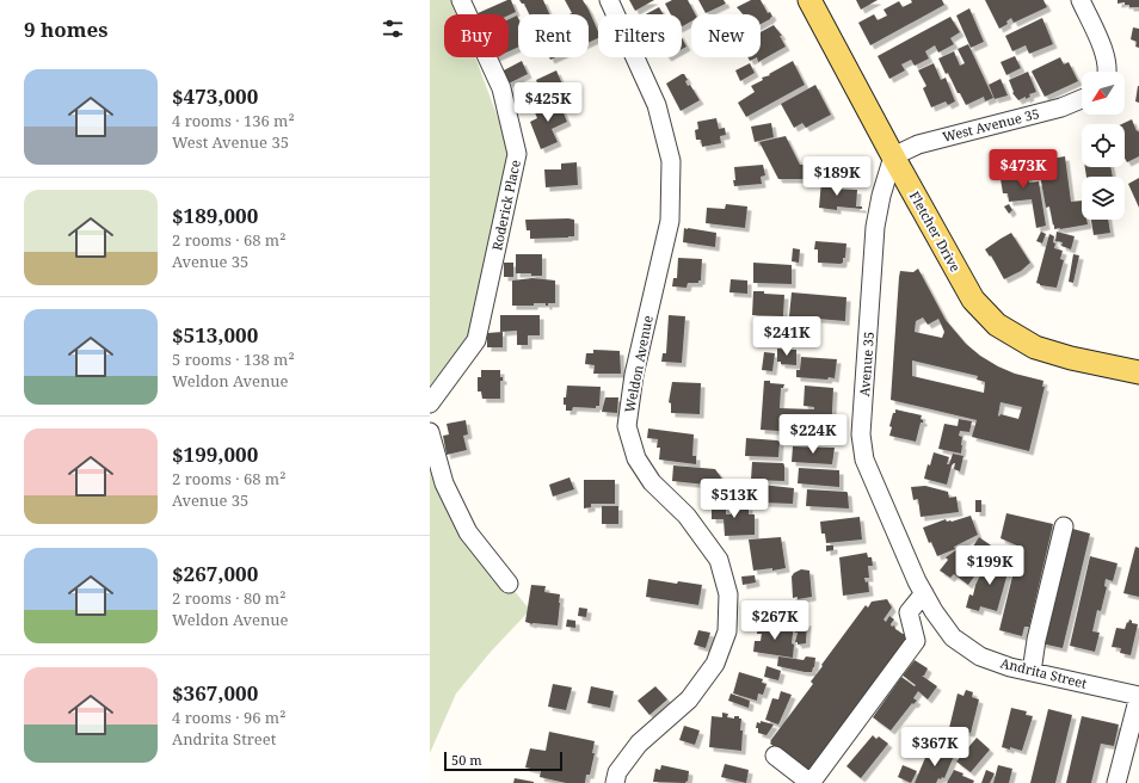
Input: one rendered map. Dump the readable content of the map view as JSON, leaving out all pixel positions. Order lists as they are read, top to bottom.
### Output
{
  "streets": {
    "main road": ["Fletcher Drive"],
    "street": [
      "West Avenue 35",
      "Roderick Place",
      "Weldon Avenue",
      "Avenue 35",
      "Andrita Street"
    ]
  },
  "crossings": [
    ["West Avenue 35", "Fletcher Drive"],
    ["West Avenue 35", "Avenue 35"],
    ["Fletcher Drive", "Avenue 35"],
    ["Avenue 35", "Andrita Street"]
  ],
  "scale_bar": "50 m",
  "north": "bottom left",
  "page": {
    "heading": "9 homes",
    "chip": [
      "Buy",
      "Rent",
      "Filters",
      "New"
    ],
    "list": [
      {
        "name": "$473,000",
        "note": "4 rooms · 136 m² · West Avenue 35"
      },
      {
        "name": "$189,000",
        "note": "2 rooms · 68 m² · Avenue 35"
      },
      {
        "name": "$513,000",
        "note": "5 rooms · 138 m² · Weldon Avenue"
      },
      {
        "name": "$199,000",
        "note": "2 rooms · 68 m² · Avenue 35"
      },
      {
        "name": "$267,000",
        "note": "2 rooms · 80 m² · Weldon Avenue"
      },
      {
        "name": "$367,000",
        "note": "4 rooms · 96 m² · Andrita Street"
      }
    ],
    "price": [
      "$425K",
      "$473K",
      "$189K",
      "$241K",
      "$224K",
      "$513K",
      "$199K",
      "$267K",
      "$367K"
    ],
    "scale": "50 m"
  }
}
